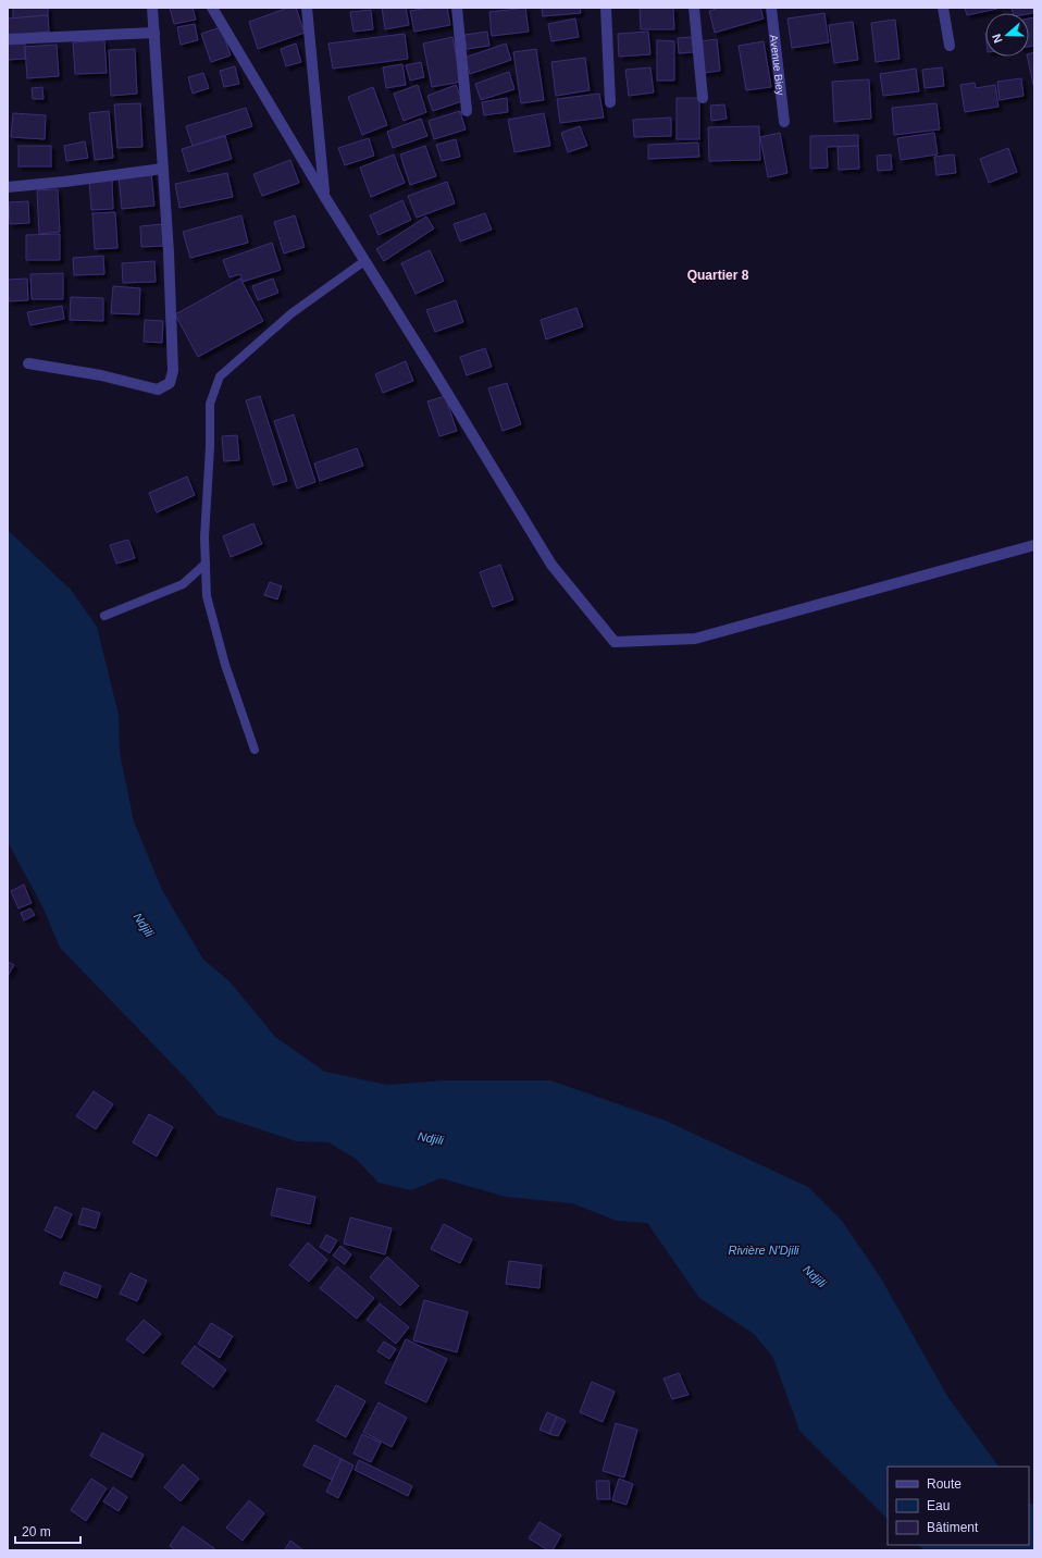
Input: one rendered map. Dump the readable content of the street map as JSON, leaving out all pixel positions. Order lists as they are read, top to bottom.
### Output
{
  "streets": {
    "street": ["Avenue Biey"]
  },
  "districts": ["Quartier 8"],
  "water": ["Ndjili", "Rivière N'Djili"],
  "legend": ["Route", "Eau", "Bâtiment"],
  "scale_bar": "20 m",
  "north": "left"
}
